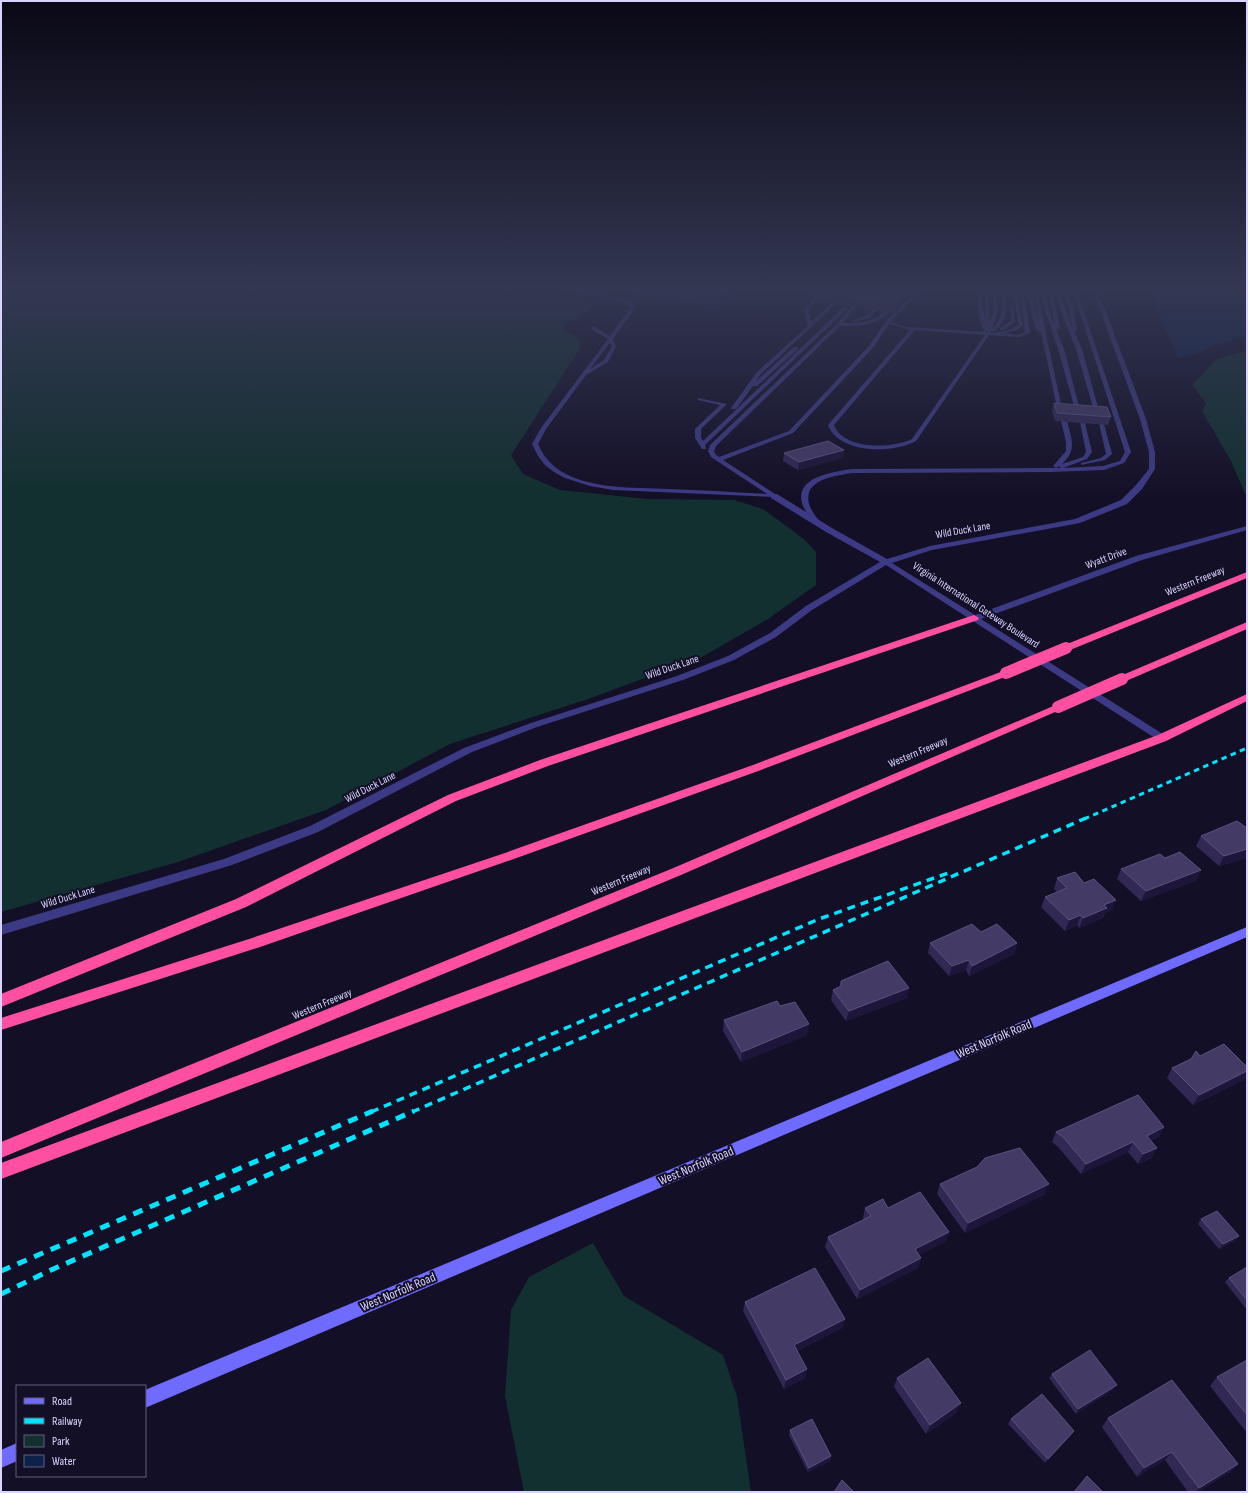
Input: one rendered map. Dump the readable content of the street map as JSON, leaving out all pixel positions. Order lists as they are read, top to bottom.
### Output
{
  "streets": {
    "highway": ["Western Freeway"],
    "street": [
      "Wild Duck Lane",
      "Wyatt Drive",
      "Virginia International Gateway Boulevard",
      "West Norfolk Road"
    ]
  },
  "crossings": [
    ["Wild Duck Lane", "Virginia International Gateway Boulevard"],
    ["Wyatt Drive", "Virginia International Gateway Boulevard"]
  ],
  "legend": [
    "Road",
    "Railway",
    "Park",
    "Water"
  ]
}
